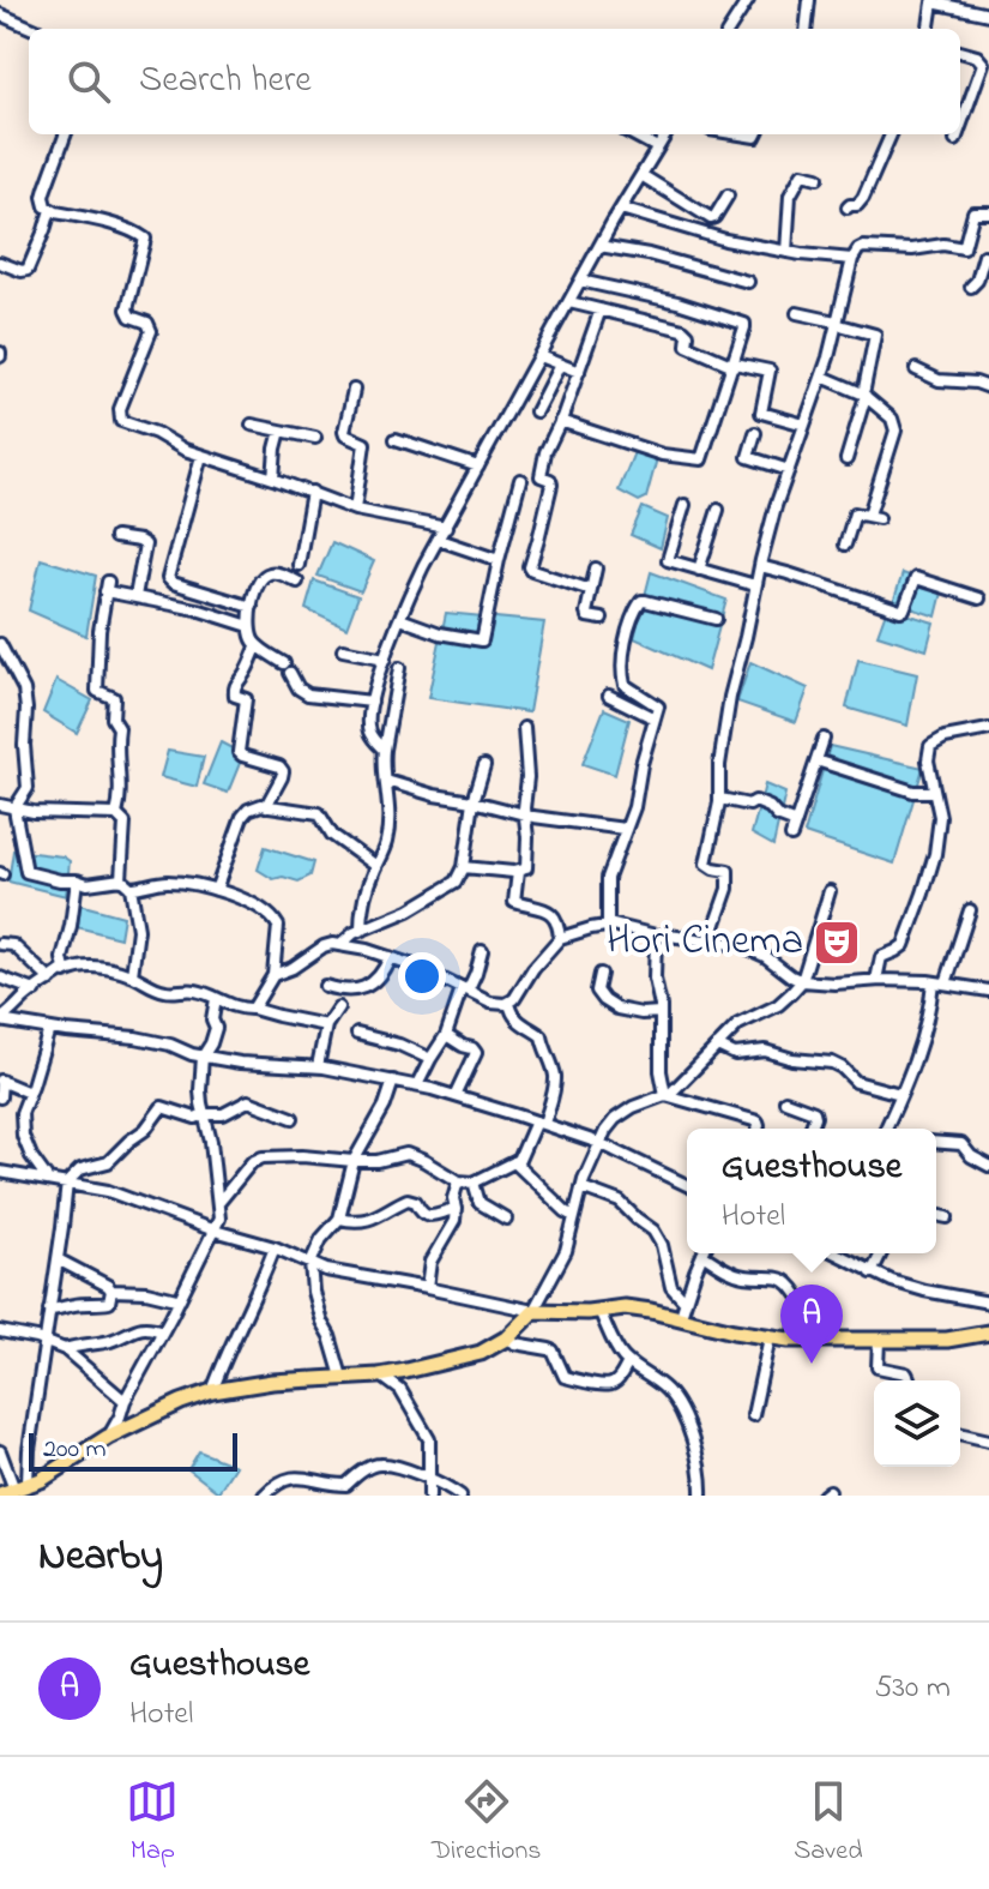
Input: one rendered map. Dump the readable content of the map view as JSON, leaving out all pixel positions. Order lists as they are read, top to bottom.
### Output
{
  "places": {
    "theatre": ["Hori Cinema"]
  },
  "scale_bar": "200 m",
  "page": {
    "search": "Search here",
    "popup": ["Guesthouse", "Hotel"],
    "pins": "A",
    "scale": "200 m",
    "heading": "Nearby",
    "list": [
      {
        "mark": "A",
        "name": "Guesthouse",
        "note": "Hotel",
        "value": "530 m"
      }
    ],
    "nav": ["Map", "Directions", "Saved"]
  }
}
